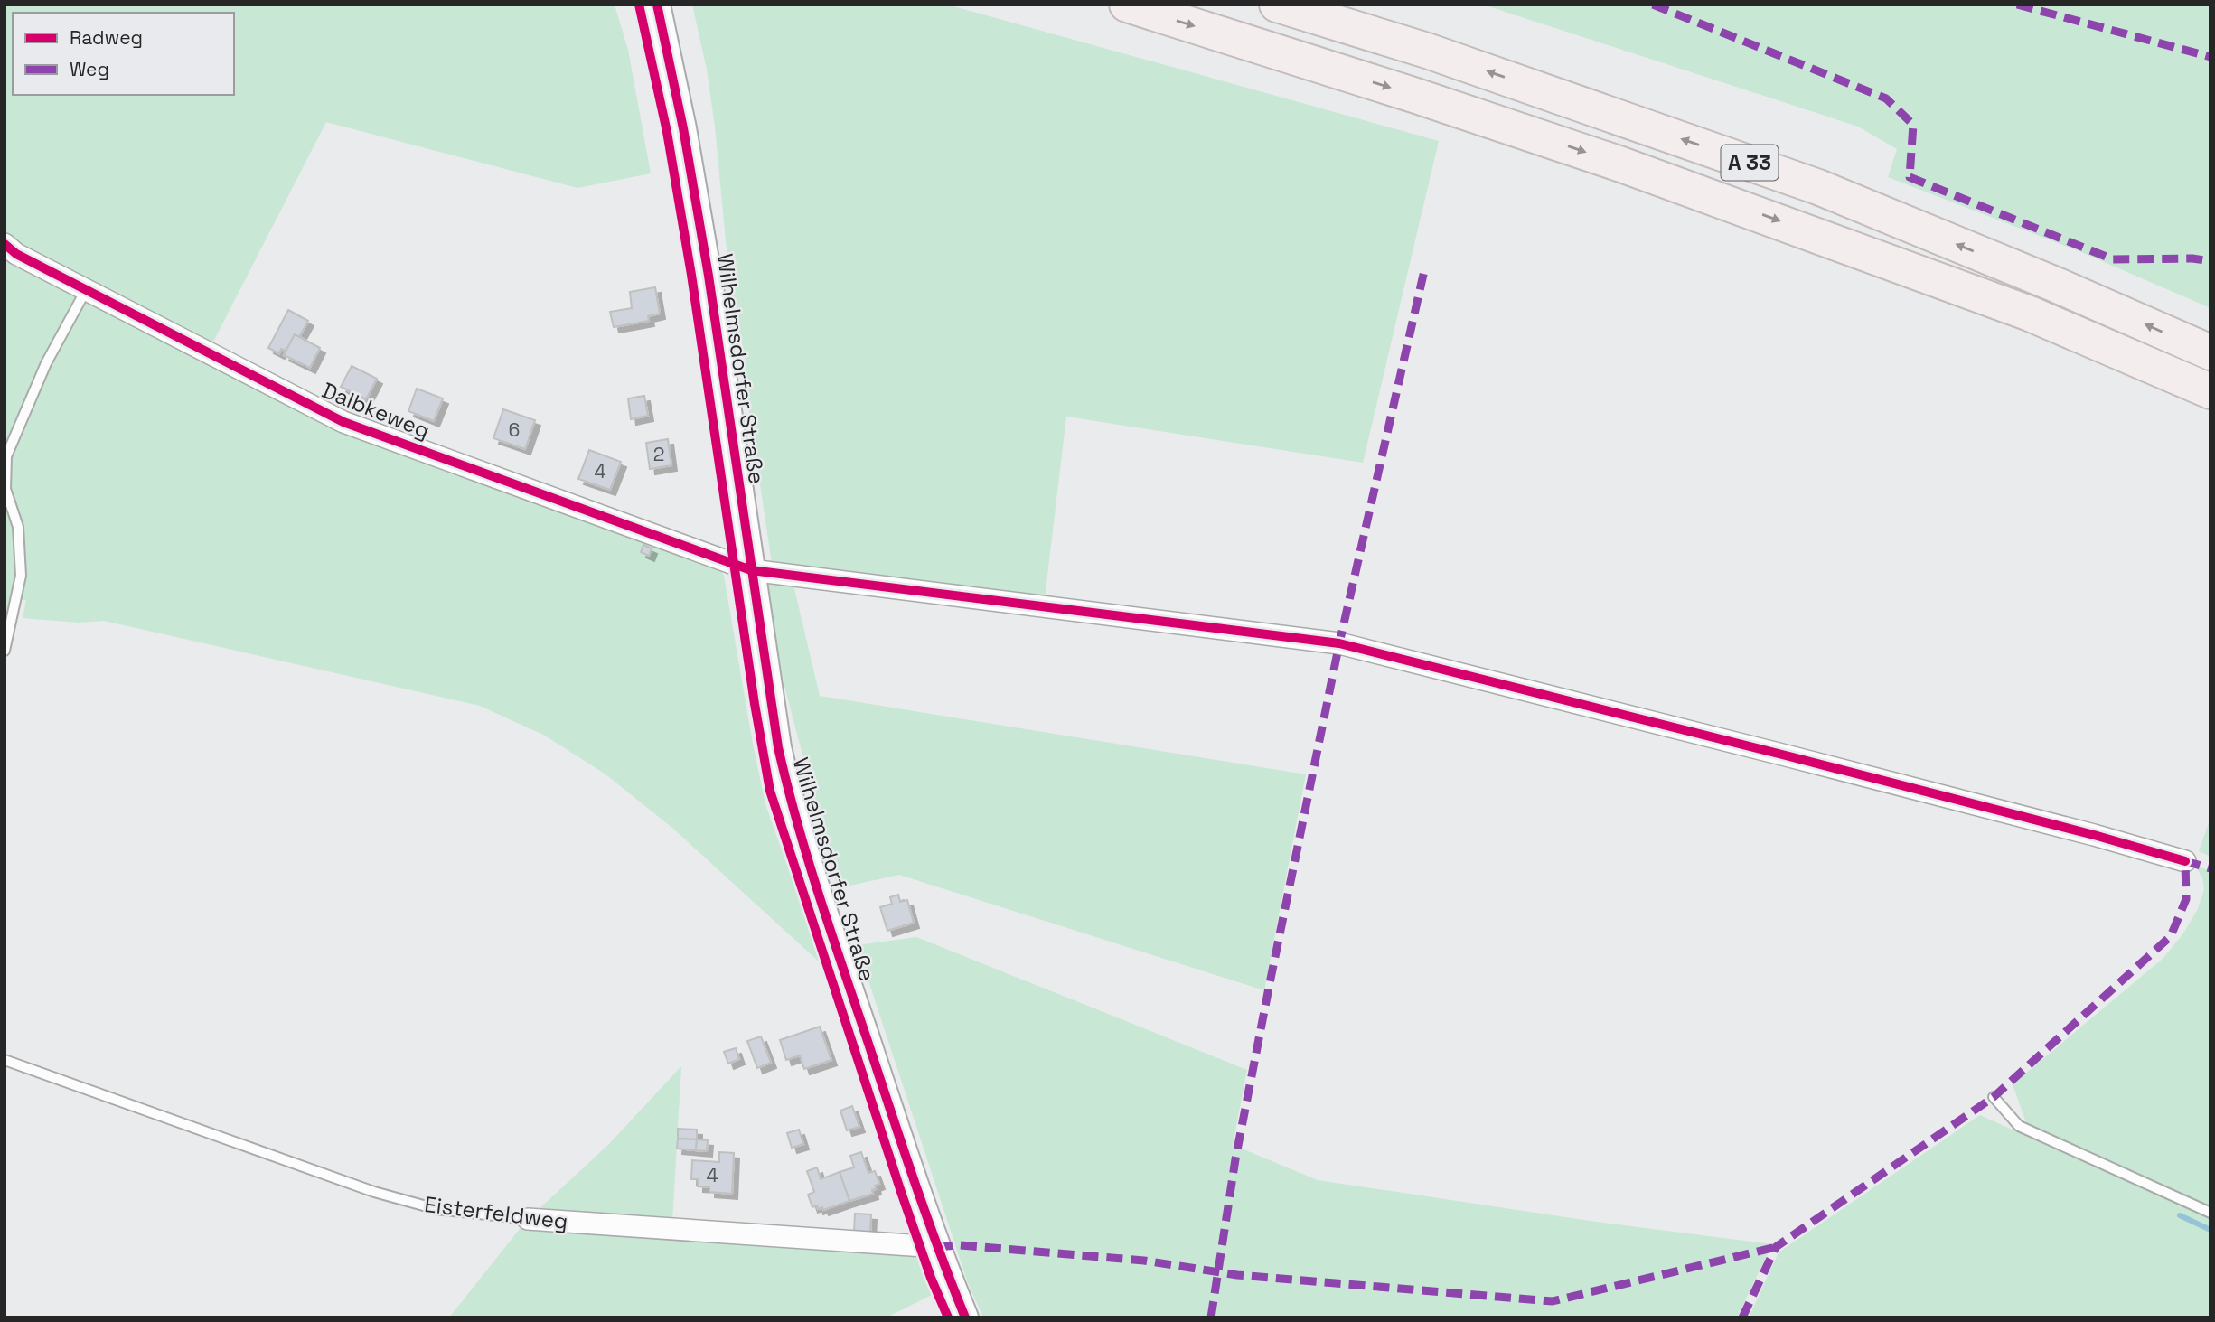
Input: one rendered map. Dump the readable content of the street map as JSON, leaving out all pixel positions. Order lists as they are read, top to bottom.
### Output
{
  "streets": {
    "highway": ["A 33"],
    "street": ["Wilhelmsdorfer Straße", "Dalbkeweg", "Eisterfeldweg"]
  },
  "crossings": [
    ["Wilhelmsdorfer Straße", "Dalbkeweg"],
    ["Wilhelmsdorfer Straße", "Eisterfeldweg"]
  ],
  "house_numbers": [
    "6",
    "2",
    "4",
    "4"
  ],
  "legend": ["Radweg", "Weg"]
}
